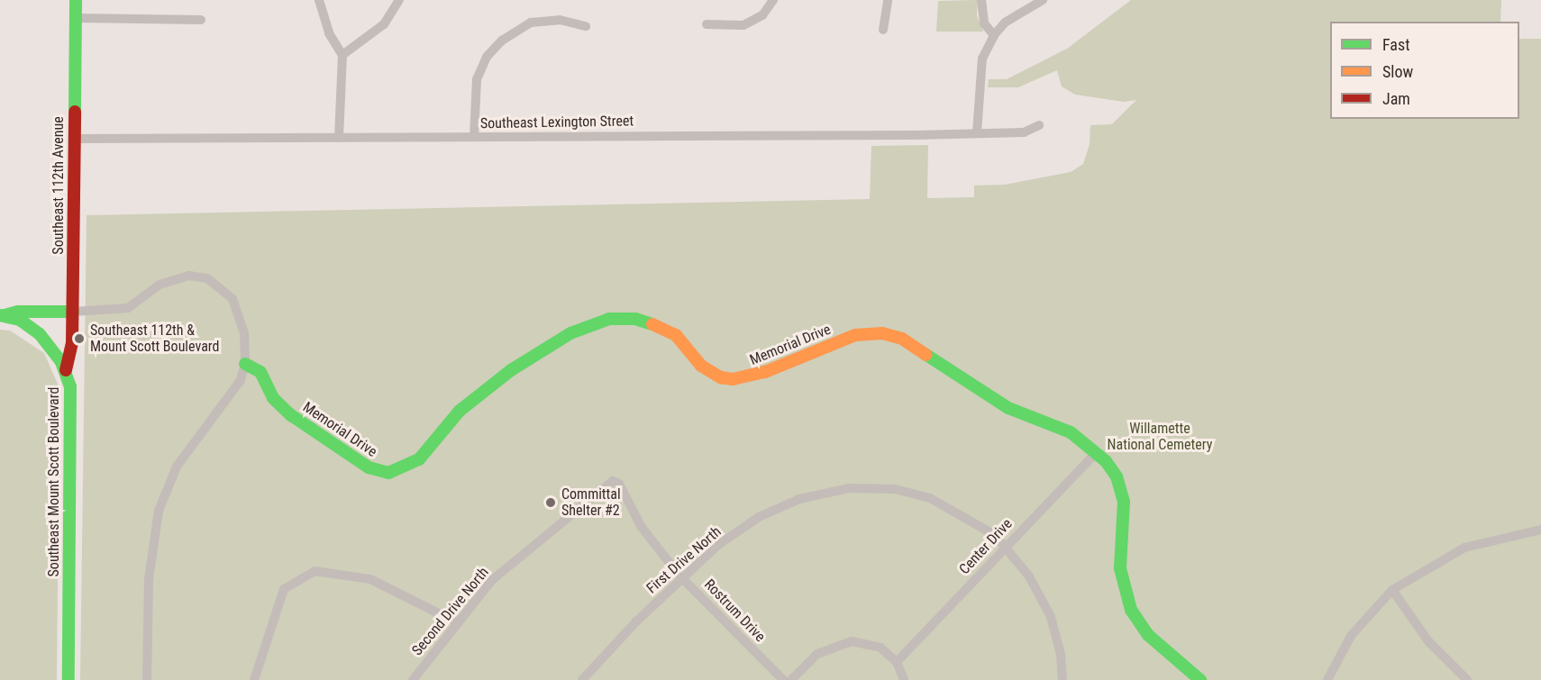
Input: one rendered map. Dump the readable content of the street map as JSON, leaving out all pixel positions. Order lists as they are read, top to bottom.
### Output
{
  "streets": {
    "street": [
      "Southeast Lexington Street",
      "Southeast 112th Avenue",
      "Memorial Drive",
      "Southeast Mount Scott Boulevard",
      "Center Drive",
      "First Drive North",
      "Rostrum Drive",
      "Second Drive North"
    ]
  },
  "crossings": [
    ["Southeast Lexington Street", "Southeast 112th Avenue"],
    ["Southeast 112th Avenue", "Southeast Mount Scott Boulevard"],
    ["Memorial Drive", "Center Drive"],
    ["Center Drive", "First Drive North"],
    ["First Drive North", "Rostrum Drive"],
    ["Rostrum Drive", "Second Drive North"]
  ],
  "parks": ["Willamette National Cemetery"],
  "places": ["Southeast 112th & Mount Scott Boulevard", "Committal Shelter #2"],
  "legend": ["Fast", "Slow", "Jam"]
}
